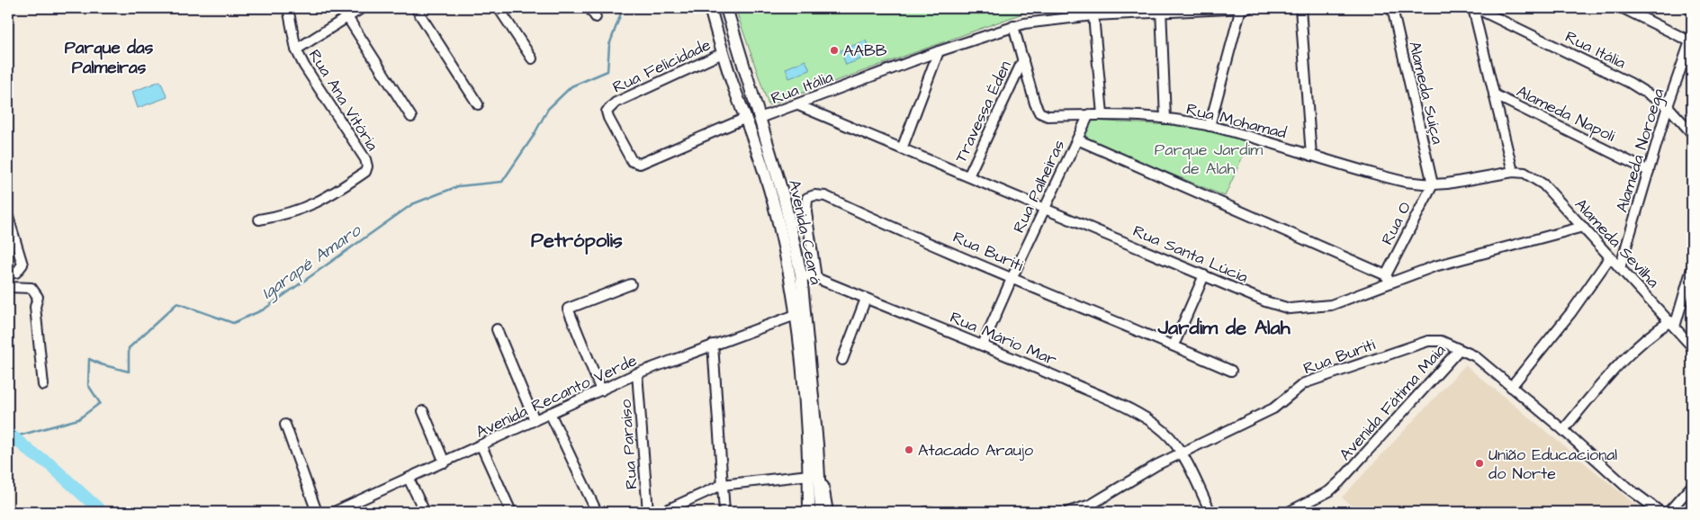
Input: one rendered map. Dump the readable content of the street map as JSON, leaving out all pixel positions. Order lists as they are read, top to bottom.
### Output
{
  "streets": {
    "main road": ["Avenida Ceará"],
    "street": [
      "Rua Itália",
      "Rua Felicidade",
      "Alameda Suíça",
      "Rua Ana Vitória",
      "Travessa Éden",
      "Alameda Napoli",
      "Rua Mohamad",
      "Alameda Noroega",
      "Rua Palheiras",
      "Rua O",
      "Alameda Sevilha",
      "Rua Buriti",
      "Rua Santa Lúcia",
      "Rua Mário Mar",
      "Avenida Recanto Verde",
      "Avenida Fátima Maia",
      "Rua Paraíso"
    ]
  },
  "crossings": [
    ["Rua Itália", "Rua Mohamad"],
    ["Rua Itália", "Alameda Noroega"],
    ["Rua Itália", "Avenida Ceará"],
    ["Rua Itália", "Rua Santa Lúcia"],
    ["Rua Felicidade", "Avenida Ceará"],
    ["Alameda Suíça", "Rua Mohamad"],
    ["Alameda Suíça", "Rua O"],
    ["Travessa Éden", "Rua Mohamad"],
    ["Travessa Éden", "Rua Santa Lúcia"],
    ["Alameda Napoli", "Alameda Noroega"],
    ["Rua Mohamad", "Rua Palheiras"],
    ["Rua Mohamad", "Rua O"],
    ["Rua Mohamad", "Alameda Sevilha"],
    ["Alameda Noroega", "Alameda Sevilha"],
    ["Rua Palheiras", "Rua Buriti"],
    ["Rua Palheiras", "Rua Santa Lúcia"],
    ["Rua Palheiras", "Rua Mário Mar"],
    ["Rua O", "Rua Santa Lúcia"],
    ["Avenida Ceará", "Rua Mário Mar"],
    ["Avenida Ceará", "Avenida Recanto Verde"],
    ["Alameda Sevilha", "Rua Santa Lúcia"],
    ["Rua Buriti", "Rua Mário Mar"],
    ["Rua Buriti", "Avenida Fátima Maia"],
    ["Avenida Recanto Verde", "Rua Paraíso"]
  ],
  "districts": ["Parque das Palmeiras", "Petrópolis", "Jardim de Alah"],
  "water": ["Igarapé Amaro"],
  "parks": ["Parque Jardim de Alah"],
  "places": ["AABB", "Atacado Araujo", "União Educacional do Norte"]
}
